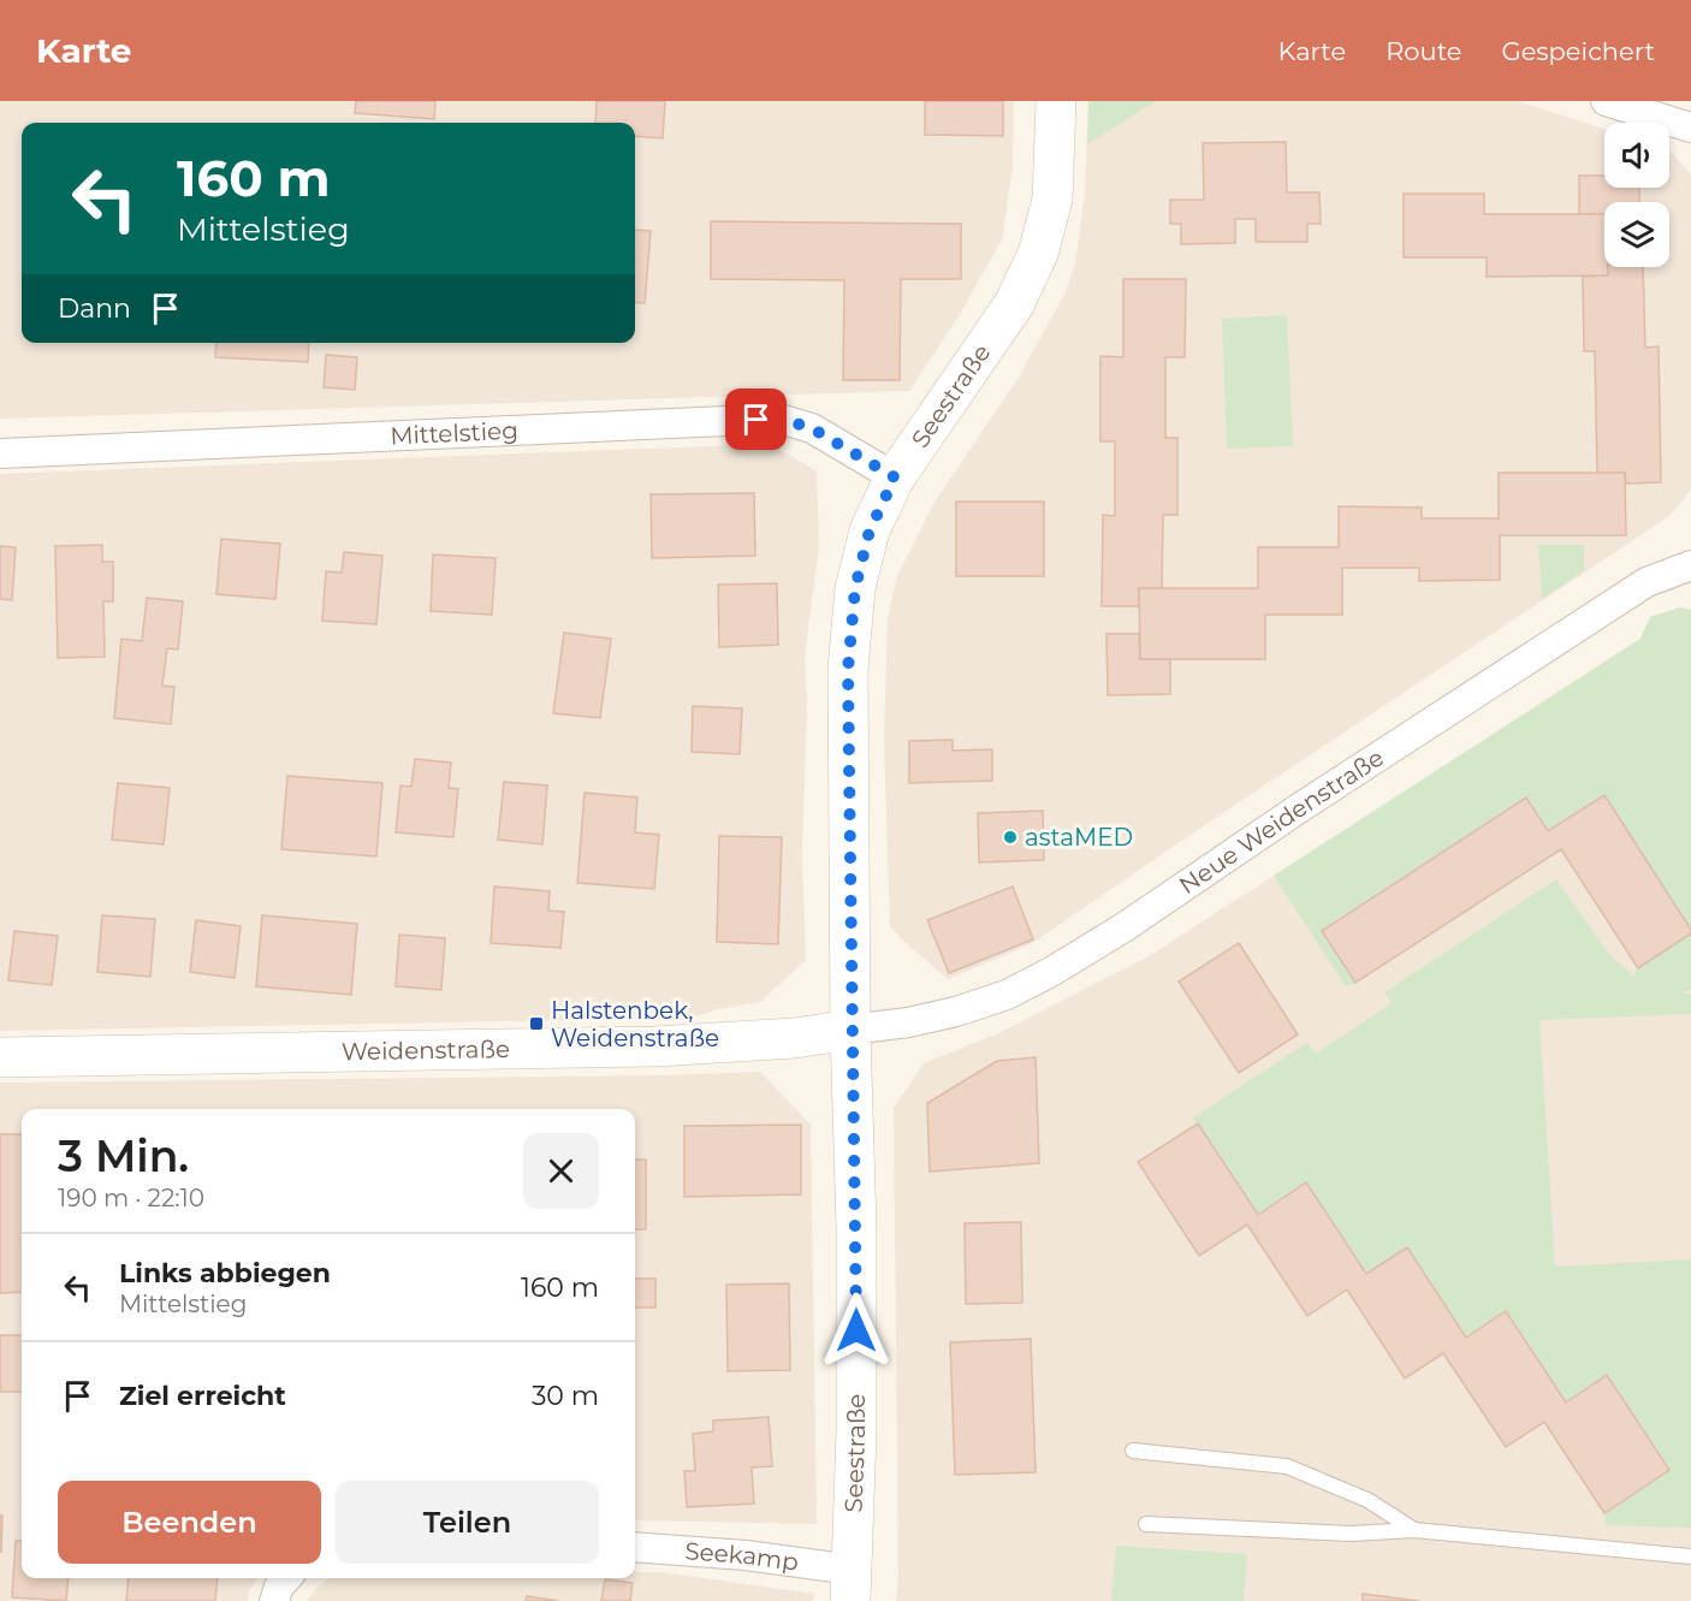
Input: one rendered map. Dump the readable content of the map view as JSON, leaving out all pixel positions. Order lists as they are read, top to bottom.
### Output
{
  "streets": {
    "street": [
      "Seestraße",
      "Mittelstieg",
      "Neue Weidenstraße",
      "Weidenstraße",
      "Seekamp"
    ]
  },
  "crossings": [
    ["Seestraße", "Mittelstieg"],
    ["Seestraße", "Neue Weidenstraße"],
    ["Seestraße", "Weidenstraße"],
    ["Seestraße", "Seekamp"],
    ["Neue Weidenstraße", "Weidenstraße"]
  ],
  "places": {
    "other": ["astaMED"],
    "transit": ["Halstenbek, Weidenstraße"]
  },
  "page": {
    "header": "Karte",
    "nav": ["Karte", "Route", "Gespeichert"],
    "turn": ["160 m", "Mittelstieg"],
    "then": "Dann",
    "heading": ["3 Min.", "190 m · 22:10"],
    "list": [
      {
        "name": "Links abbiegen",
        "note": "Mittelstieg",
        "value": "160 m"
      },
      {
        "name": "Ziel erreicht",
        "value": "30 m"
      }
    ],
    "buttons": ["Beenden", "Teilen"]
  }
}
